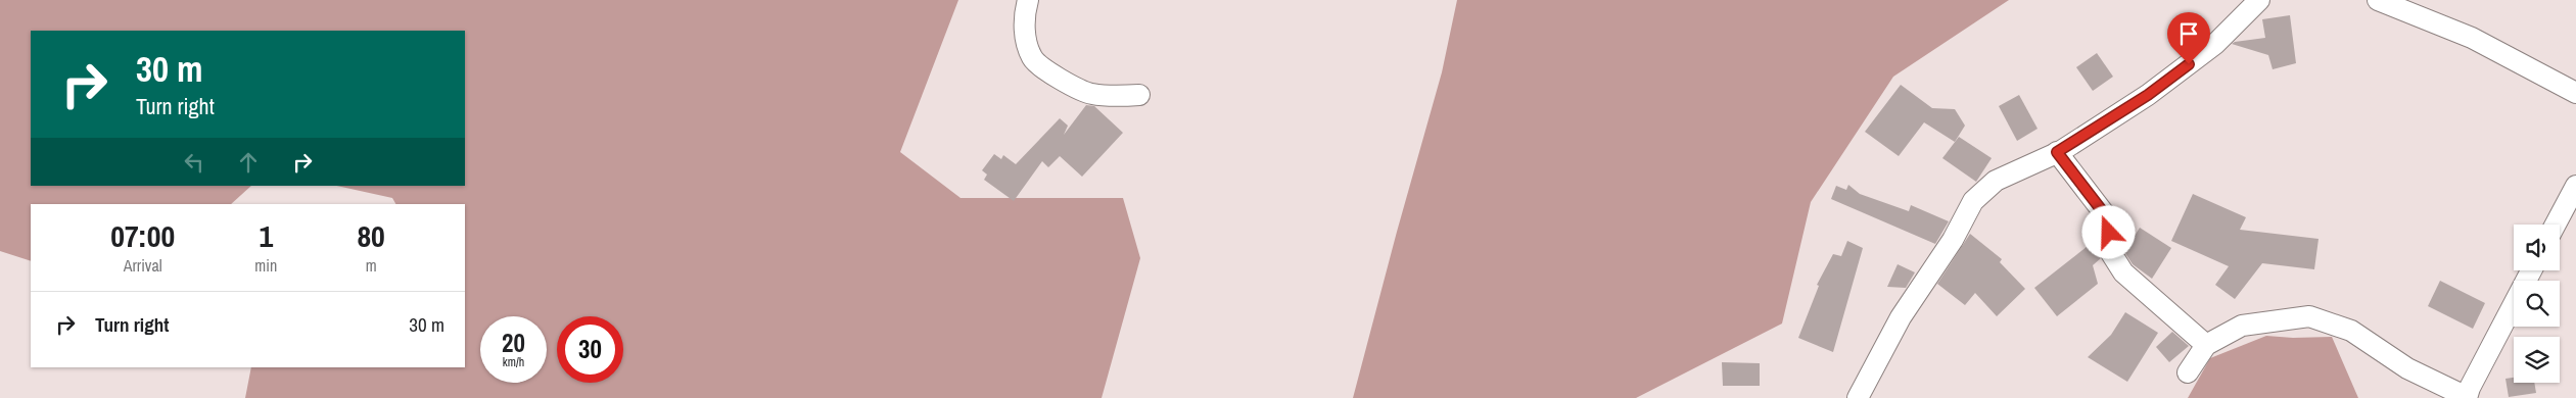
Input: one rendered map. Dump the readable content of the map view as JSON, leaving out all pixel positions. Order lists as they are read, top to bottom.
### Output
{
  "page": {
    "turn": ["30 m", "Turn right"],
    "eta": [
      "07:00",
      "Arrival",
      "1",
      "min",
      "80",
      "m"
    ],
    "list": [
      {
        "name": "Turn right",
        "value": "30 m"
      }
    ],
    "speed": "20 km/h",
    "limit": "30"
  }
}
